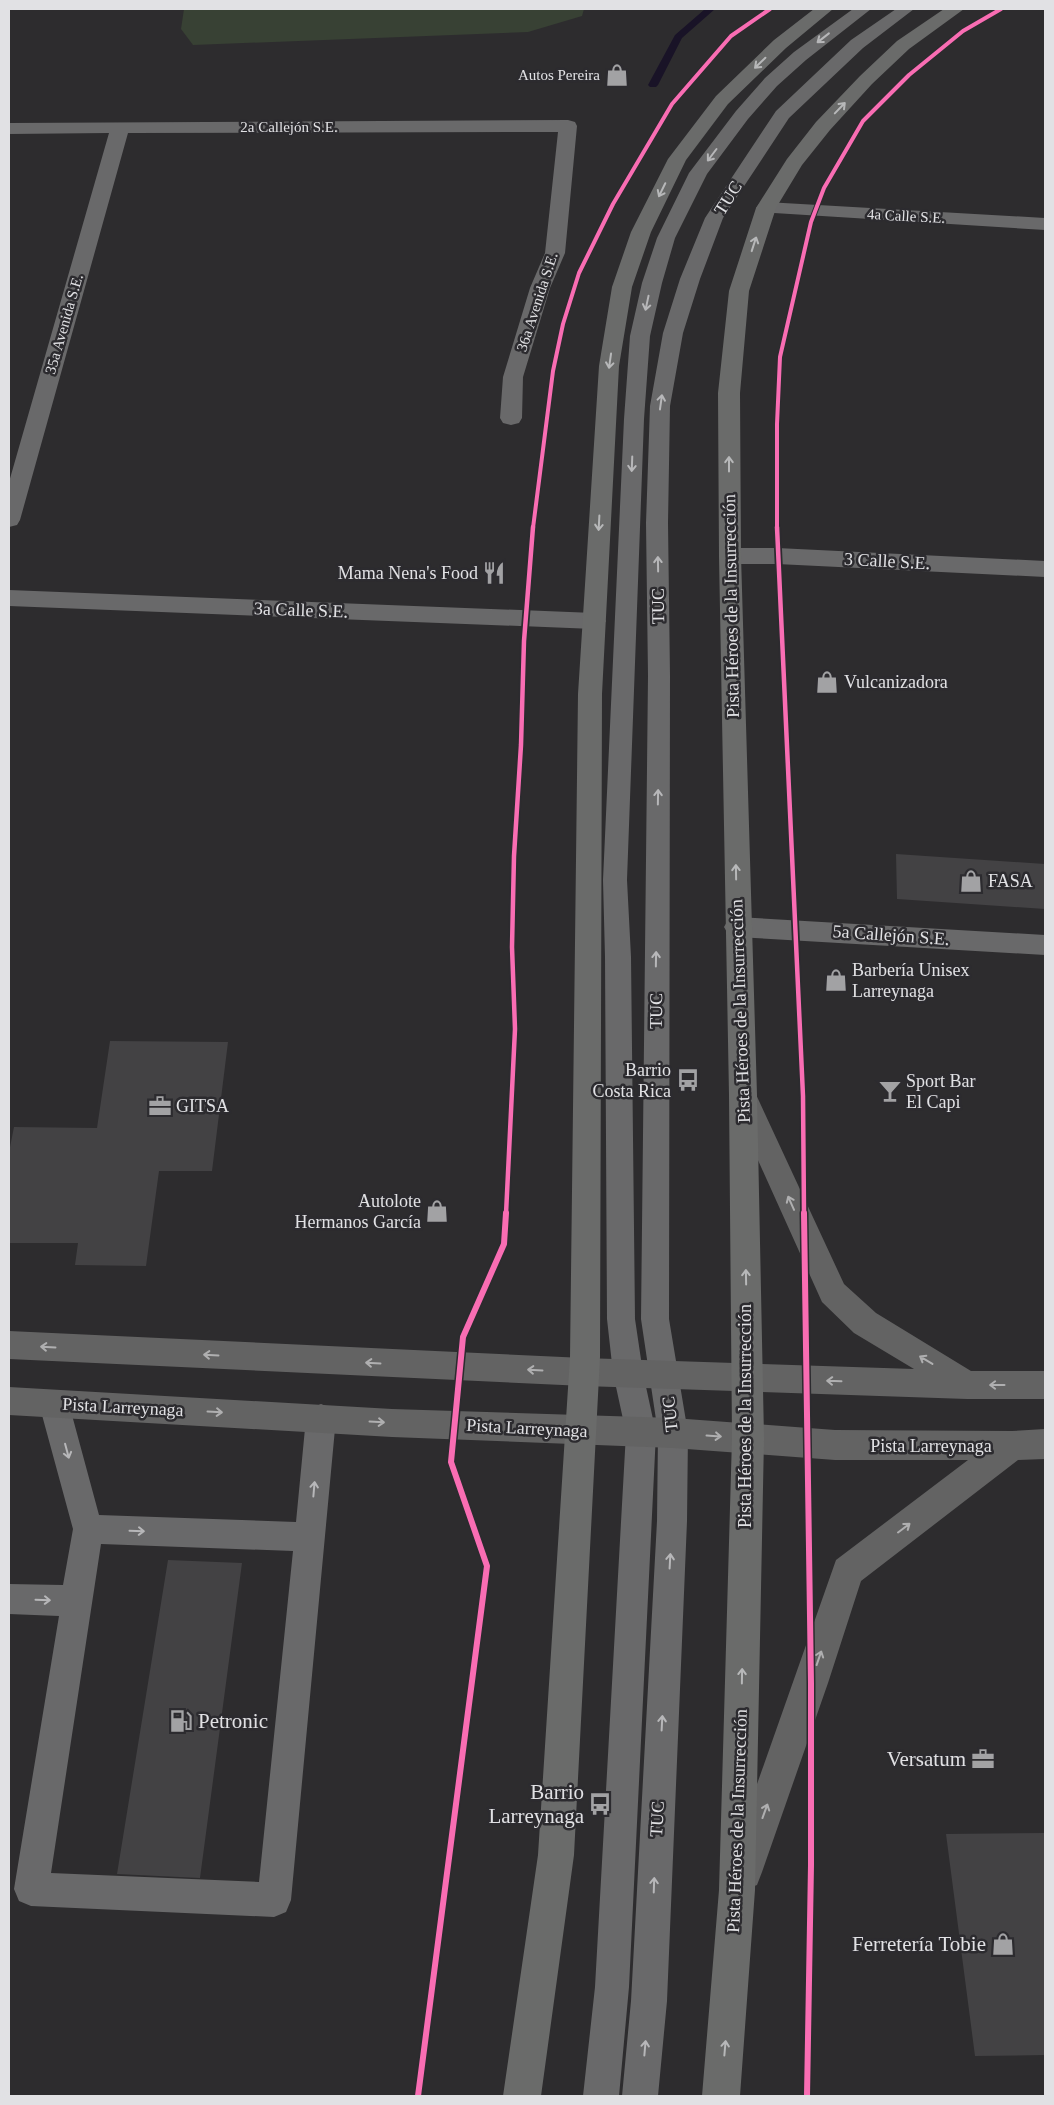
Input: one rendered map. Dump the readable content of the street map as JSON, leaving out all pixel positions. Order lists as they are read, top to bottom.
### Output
{
  "streets": {
    "main road": ["Pista Héroes de la Insurrección", "Pista Larreynaga"],
    "street": [
      "2a Callejón S.E.",
      "4a Calle S.E.",
      "36a Avenida S.E.",
      "35a Avenida S.E.",
      "3 Calle S.E.",
      "3a Calle S.E.",
      "5a Callejón S.E."
    ],
    "lane": ["TUC"]
  },
  "crossings": [
    ["2a Callejón S.E.", "36a Avenida S.E."],
    ["2a Callejón S.E.", "35a Avenida S.E."],
    ["TUC", "Pista Larreynaga"],
    ["4a Calle S.E.", "Pista Héroes de la Insurrección"],
    ["3 Calle S.E.", "Pista Héroes de la Insurrección"],
    ["Pista Héroes de la Insurrección", "5a Callejón S.E."],
    ["Pista Héroes de la Insurrección", "Pista Larreynaga"]
  ],
  "places": {
    "shop": [
      "Autos Pereira",
      "Vulcanizadora",
      "FASA",
      "Barbería Unisex Larreynaga",
      "Autolote Hermanos García",
      "Ferretería Tobie"
    ],
    "restaurant": ["Mama Nena's Food"],
    "bus stop": ["Barrio Costa Rica", "Barrio Larreynaga"],
    "bar": ["Sport Bar El Capi"],
    "office": ["GITSA", "Versatum"],
    "fuel station": ["Petronic"]
  }
}
